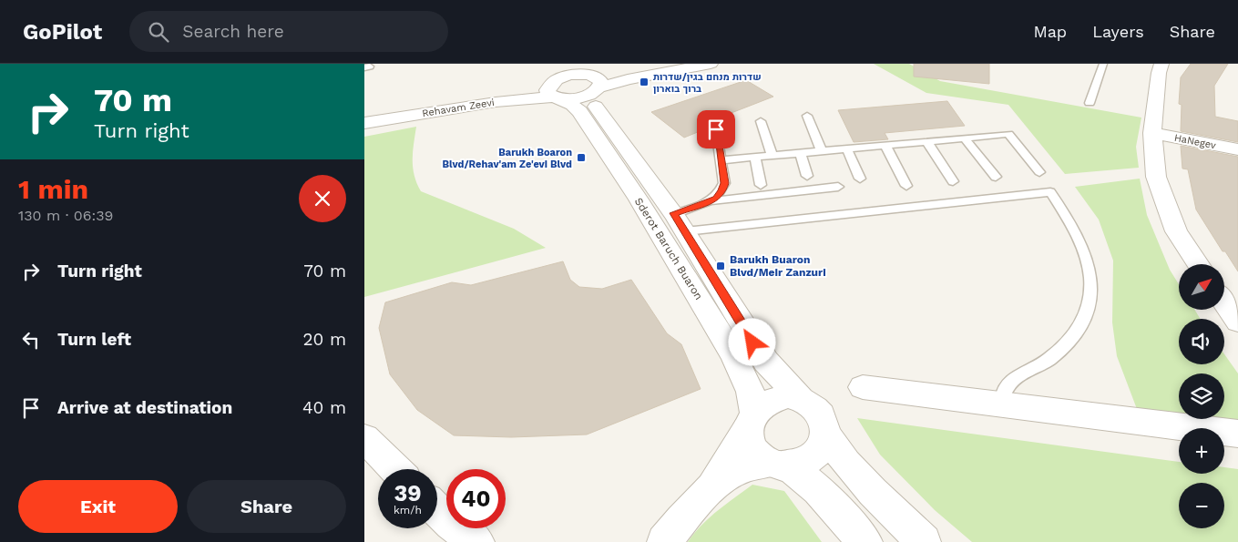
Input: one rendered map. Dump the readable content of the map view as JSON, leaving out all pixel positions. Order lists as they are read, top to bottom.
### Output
{
  "streets": {
    "street": ["Rehavam Zeevi", "HaNegev", "Sderot Baruch Buaron"]
  },
  "crossings": [
    ["Rehavam Zeevi", "Sderot Baruch Buaron"]
  ],
  "places": {
    "transit": ["שדרות מנחם בגין/שדרות ברוך בוארון", "Barukh Boaron Blvd/Rehav'am Ze'evi Blvd", "Barukh Buaron Blvd/Meir Zanzuri"]
  },
  "north": "top right",
  "page": {
    "header": "GoPilot",
    "search": "Search here",
    "nav": ["Map", "Layers", "Share"],
    "turn": ["70 m", "Turn right"],
    "heading": ["1 min", "130 m · 06:39"],
    "list": [
      {
        "name": "Turn right",
        "value": "70 m"
      },
      {
        "name": "Turn left",
        "value": "20 m"
      },
      {
        "name": "Arrive at destination",
        "value": "40 m"
      }
    ],
    "map_buttons": ["+", "−"],
    "speed": "39 km/h",
    "limit": "40",
    "buttons": ["Exit", "Share"]
  }
}
